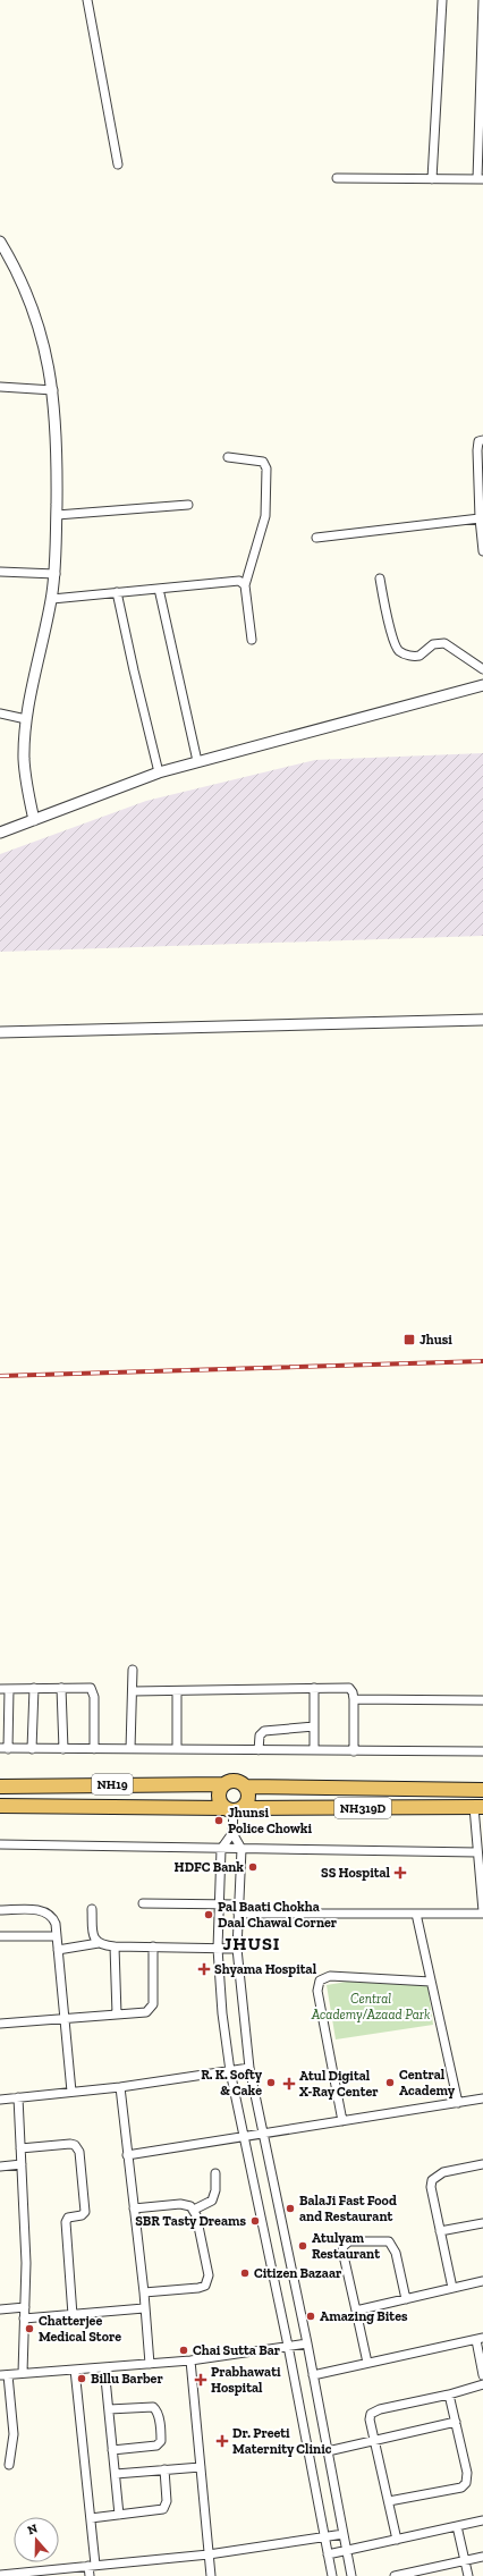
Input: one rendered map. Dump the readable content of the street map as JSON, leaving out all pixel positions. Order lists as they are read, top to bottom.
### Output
{
  "streets": {
    "highway": ["NH19", "NH319D"]
  },
  "crossings": [
    ["NH19", "NH319D"]
  ],
  "districts": ["JHUSI"],
  "parks": ["Central Academy/Azaad Park"],
  "places": {
    "transit": ["Jhusi"],
    "other": [
      "Jhunsi Police Chowki",
      "HDFC Bank",
      "Pal Baati Chokha Daal Chawal Corner",
      "R. K. Softy & Cake",
      "Central Academy",
      "BalaJi Fast Food and Restaurant",
      "SBR Tasty Dreams",
      "Atulyam Restaurant",
      "Citizen Bazaar",
      "Amazing Bites",
      "Chatterjee Medical Store",
      "Chai Sutta Bar",
      "Billu Barber"
    ],
    "health": [
      "SS Hospital",
      "Shyama Hospital",
      "Atul Digital X-Ray Center",
      "Prabhawati Hospital",
      "Dr. Preeti Maternity Clinic"
    ]
  },
  "north": "top"
}
